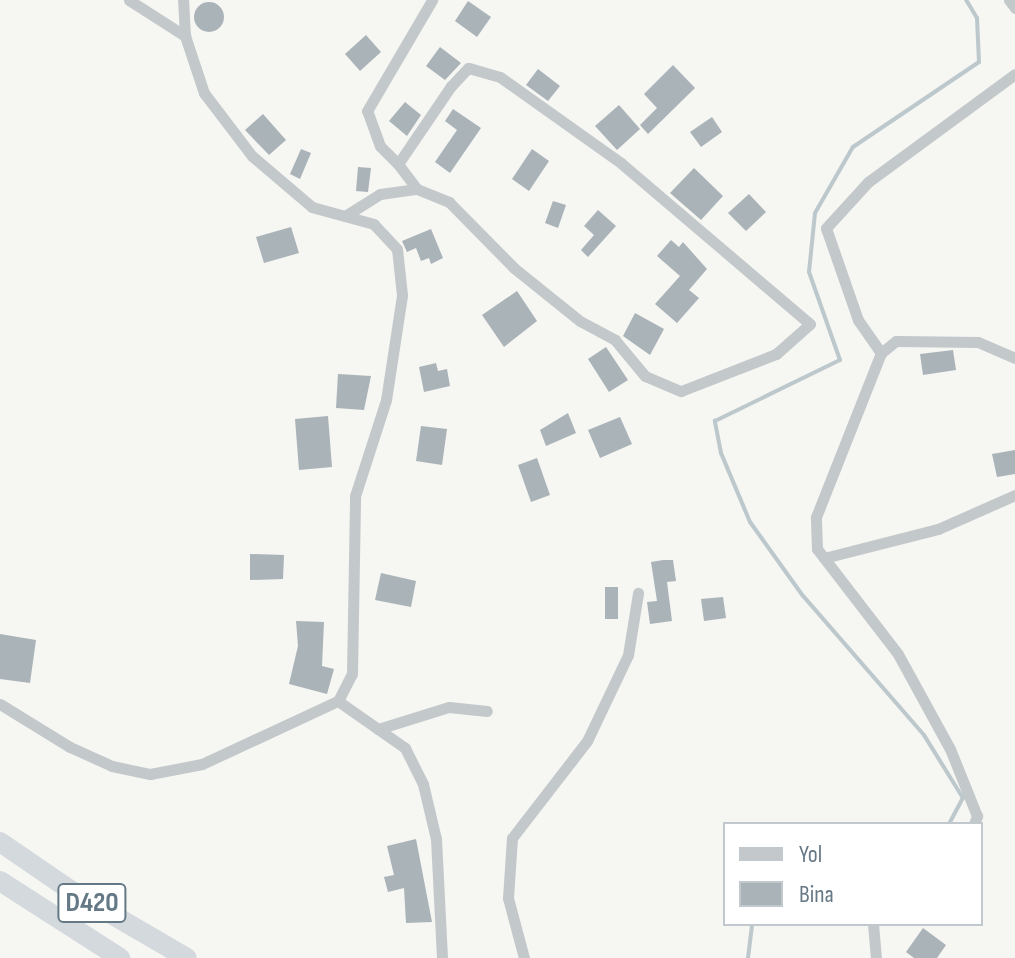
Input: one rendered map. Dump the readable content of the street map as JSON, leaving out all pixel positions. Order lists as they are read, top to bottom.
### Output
{
  "streets": {
    "highway": ["D420"]
  },
  "legend": ["Yol", "Bina"]
}
